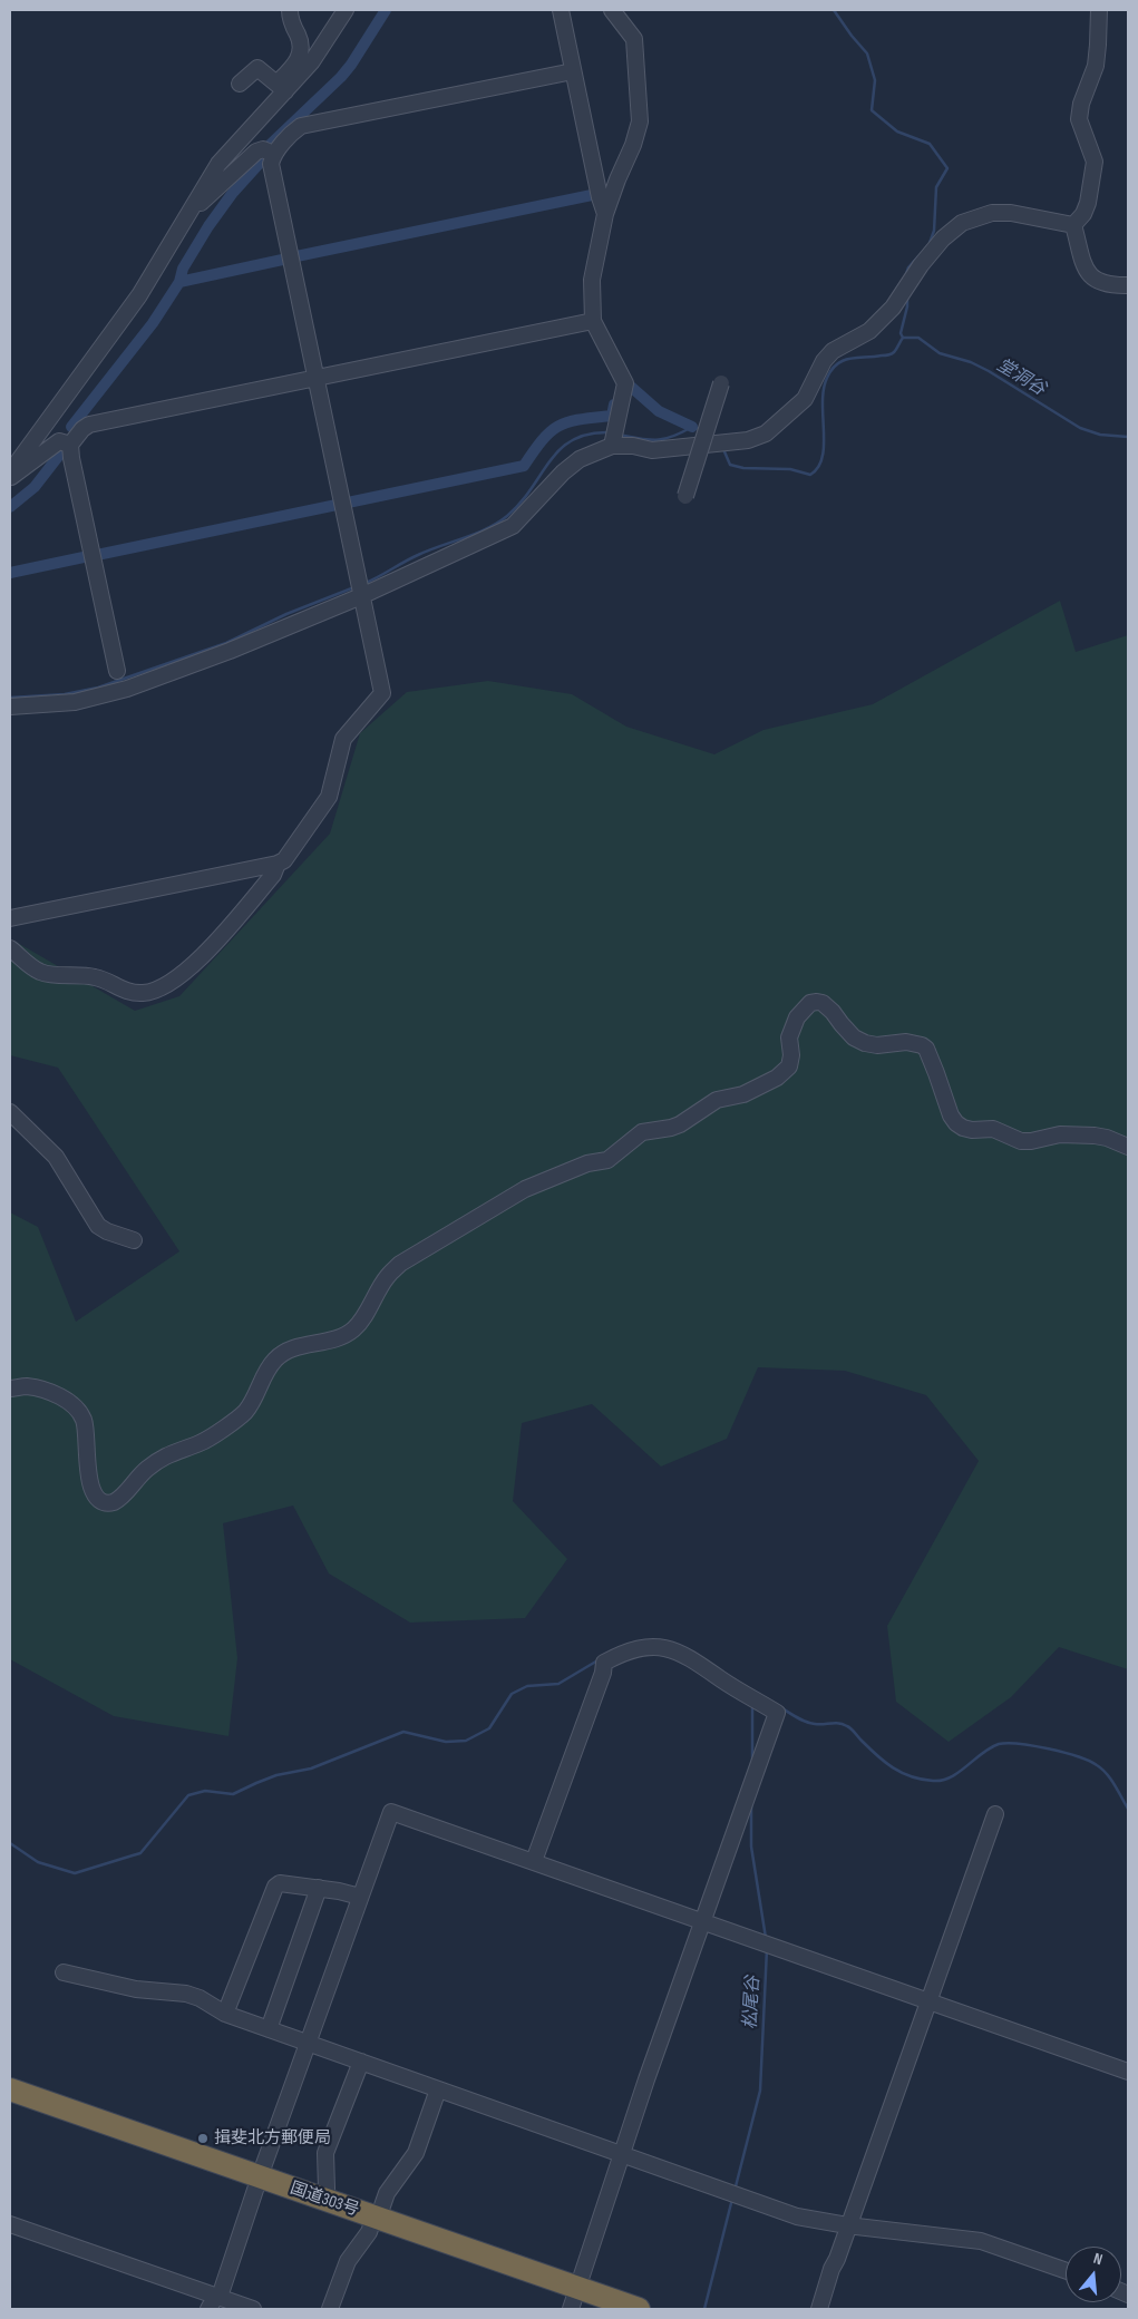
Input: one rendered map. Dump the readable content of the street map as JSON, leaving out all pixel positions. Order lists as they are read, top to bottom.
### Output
{
  "streets": {
    "highway": ["国道303号"]
  },
  "water": ["堂洞谷", "松尾谷"],
  "places": ["揖斐北方郵便局"],
  "north": "top"
}
